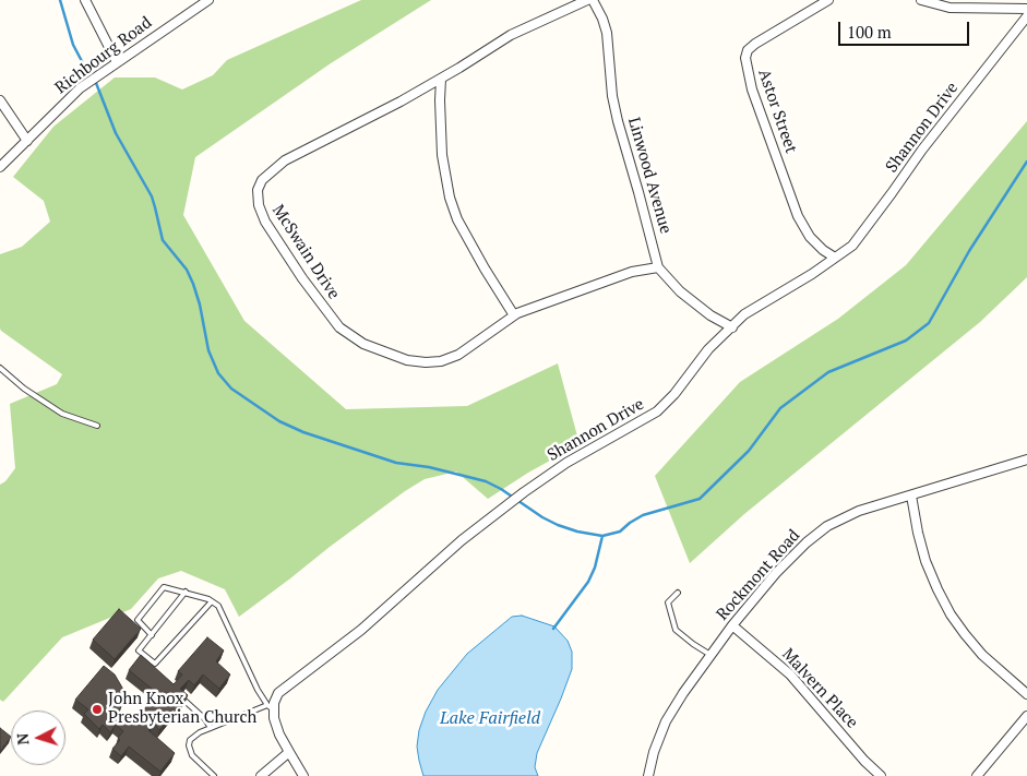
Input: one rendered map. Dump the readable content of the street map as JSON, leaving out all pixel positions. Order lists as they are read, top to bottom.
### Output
{
  "streets": {
    "street": [
      "Richbourg Road",
      "Astor Street",
      "Shannon Drive",
      "Linwood Avenue",
      "McSwain Drive",
      "Rockmont Road",
      "Malvern Place"
    ]
  },
  "crossings": [
    ["Astor Street", "Shannon Drive"],
    ["Shannon Drive", "Linwood Avenue"],
    ["Linwood Avenue", "McSwain Drive"],
    ["Rockmont Road", "Malvern Place"]
  ],
  "water": ["Lake Fairfield"],
  "places": ["John Knox Presbyterian Church"],
  "scale_bar": "100 m",
  "north": "left"
}
